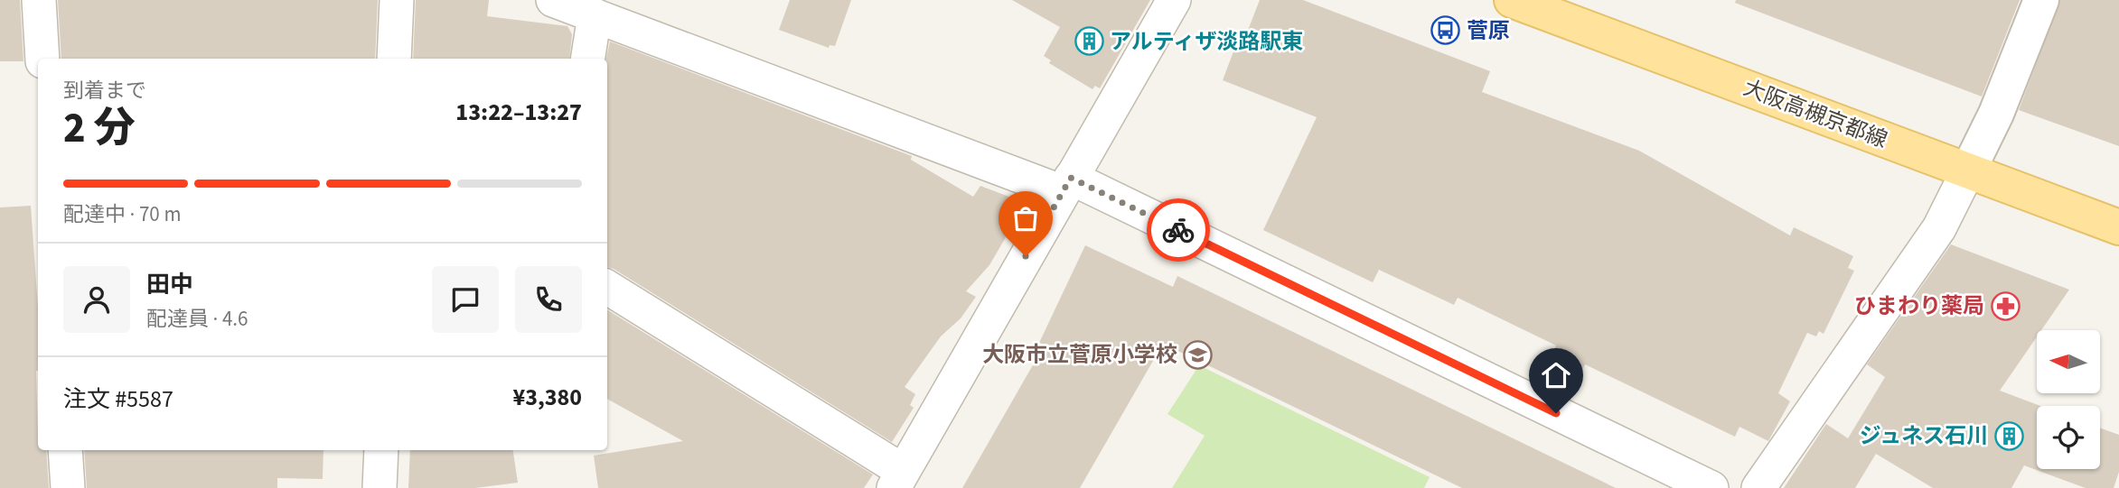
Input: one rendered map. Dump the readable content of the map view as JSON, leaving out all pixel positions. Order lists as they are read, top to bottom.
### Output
{
  "streets": {
    "main road": ["大阪高槻京都線"]
  },
  "places": {
    "bus stop": ["菅原"],
    "building": ["アルティザ淡路駅東", "ジュネス石川"],
    "pharmacy": ["ひまわり薬局"],
    "school or university": ["大阪市立菅原小学校"]
  },
  "north": "left",
  "page": {
    "heading": ["2 分", "到着まで", "13:22–13:27"],
    "panel": [
      "田中",
      "配達員 · 4.6",
      "注文 #5587",
      "¥3,380"
    ],
    "bar": "配達中 · 70 m"
  }
}
